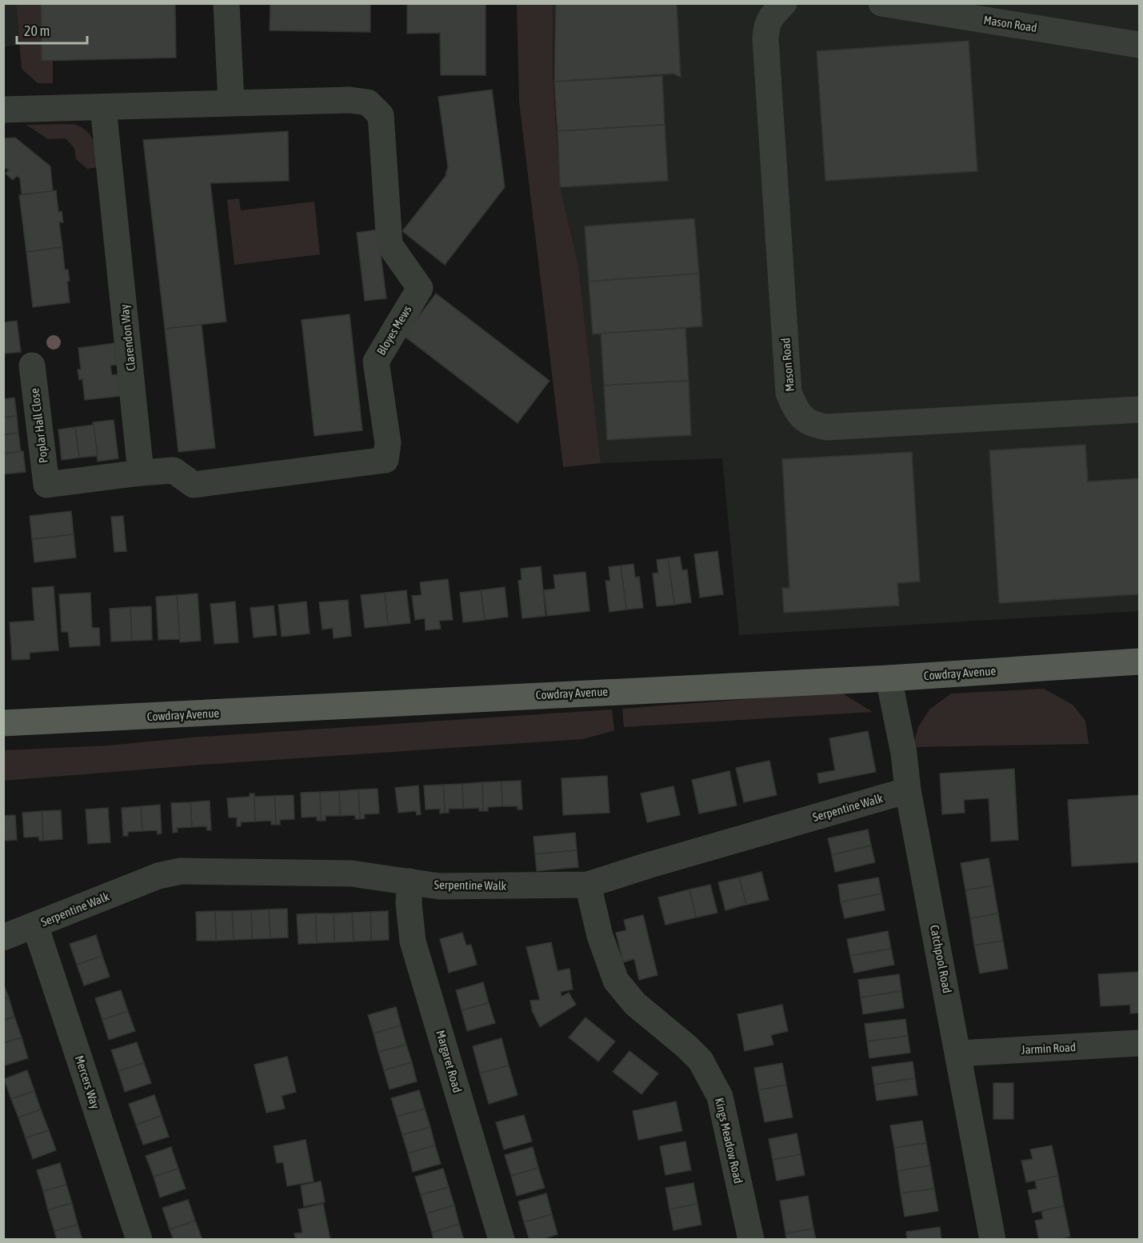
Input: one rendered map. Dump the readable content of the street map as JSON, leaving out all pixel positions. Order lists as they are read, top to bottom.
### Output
{
  "streets": {
    "main road": ["Cowdray Avenue"],
    "street": [
      "Mason Road",
      "Bloyes Mews",
      "Clarendon Way",
      "Poplar Hall Close",
      "Serpentine Walk",
      "Catchpool Road",
      "Jarmin Road",
      "Margaret Road",
      "Mercers Way",
      "Kings Meadow Road"
    ]
  },
  "crossings": [
    ["Bloyes Mews", "Clarendon Way"],
    ["Bloyes Mews", "Poplar Hall Close"],
    ["Clarendon Way", "Poplar Hall Close"],
    ["Cowdray Avenue", "Catchpool Road"],
    ["Serpentine Walk", "Catchpool Road"],
    ["Serpentine Walk", "Margaret Road"],
    ["Serpentine Walk", "Mercers Way"],
    ["Serpentine Walk", "Kings Meadow Road"],
    ["Catchpool Road", "Jarmin Road"]
  ],
  "scale_bar": "20 m"
}
